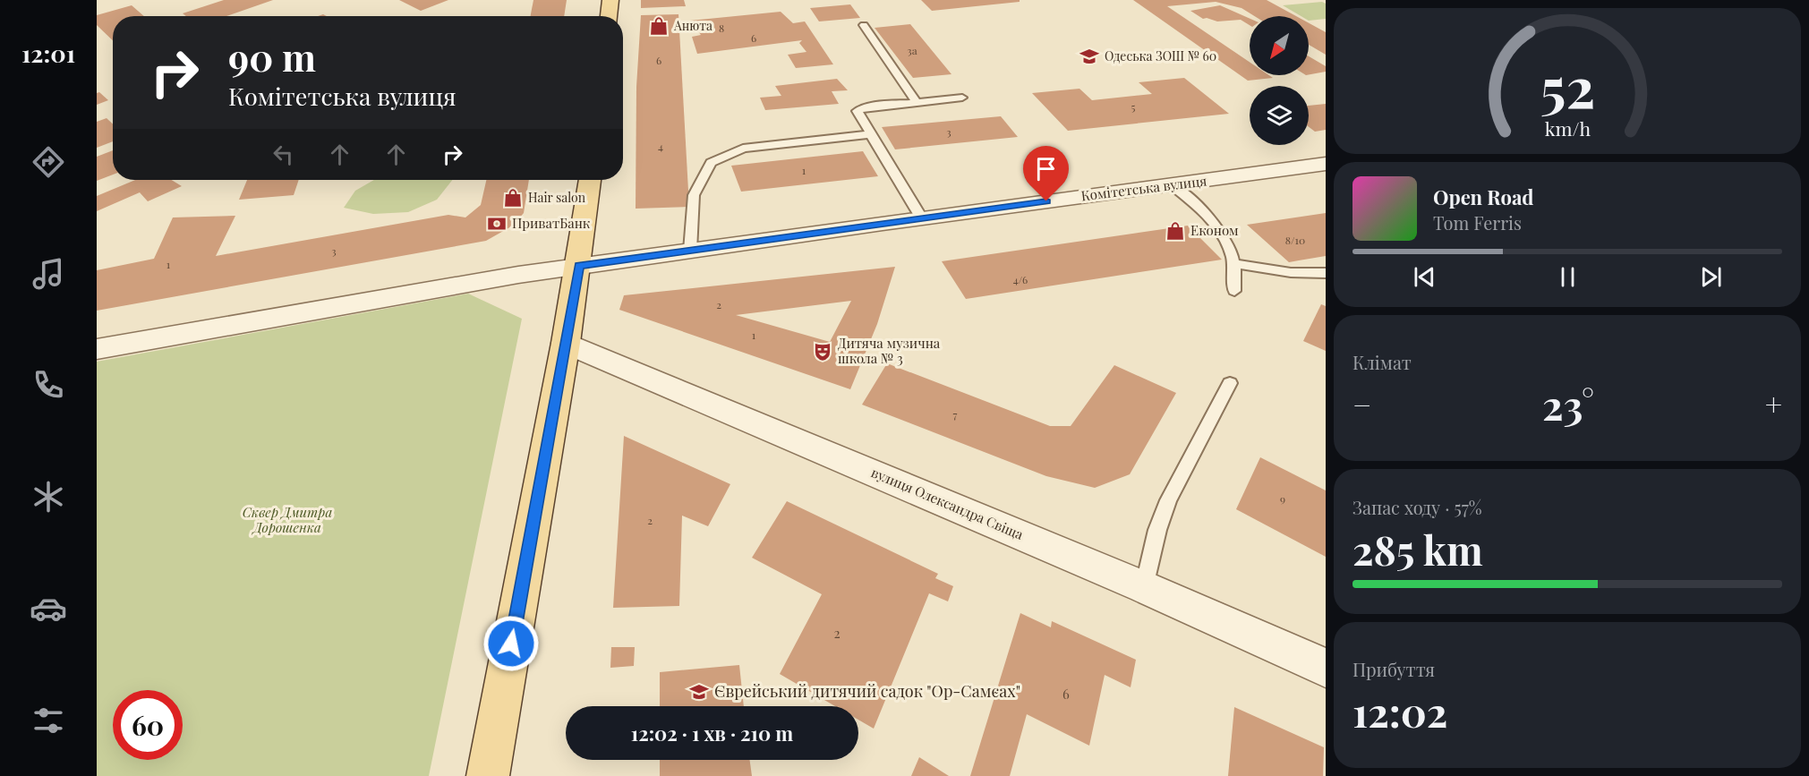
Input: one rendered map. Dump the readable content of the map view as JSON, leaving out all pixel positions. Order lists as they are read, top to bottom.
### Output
{
  "streets": {
    "street": ["Комітетська вулиця", "вулиця Олександра Свіща"]
  },
  "parks": ["Сквер Дмитра Дорошенка"],
  "places": {
    "shop": ["Анюта", "Hair salon", "Економ"],
    "school or university": ["Одеська ЗОШ № 60", "Єврейський дитячий садок \"Ор-Самєах\""],
    "bank": ["ПриватБанк"],
    "theatre": ["Дитяча музична школа № 3"]
  },
  "house_numbers": [
    "8",
    "6",
    "3а",
    "6",
    "5",
    "3",
    "4",
    "1",
    "8/10",
    "3",
    "1",
    "4/6",
    "2",
    "1",
    "7",
    "9",
    "2",
    "2",
    "6"
  ],
  "north": "bottom left",
  "page": {
    "tabs": "12:01",
    "turn": ["90 m", "Комітетська вулиця"],
    "song": ["Open Road", "Tom Ferris"],
    "tile": [
      "Клімат",
      ["Запас ходу · 57%", "285 km"],
      ["Прибуття", "12:02"]
    ],
    "heat": ["−", "23°", "+"],
    "limit": "60",
    "trip": "12:02 · 1 хв · 210 m",
    "gauge": ["52", "km/h"]
  }
}
